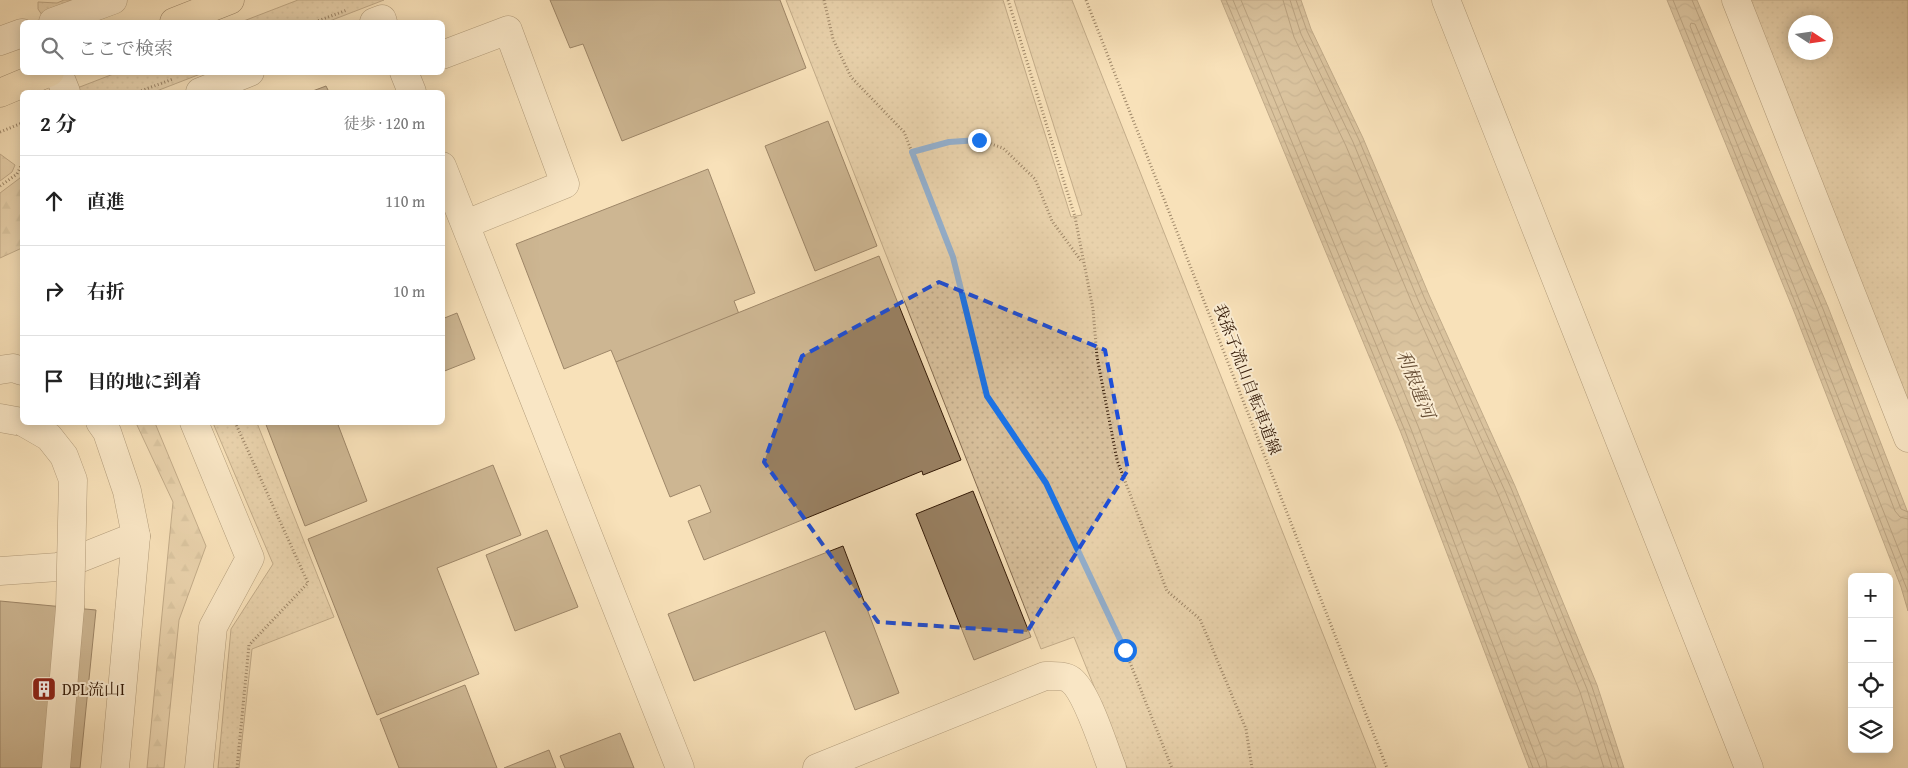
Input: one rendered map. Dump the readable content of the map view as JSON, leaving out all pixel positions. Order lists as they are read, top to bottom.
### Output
{
  "streets": {
    "path": ["我孫子流山自転車道線"]
  },
  "water": ["利根運河"],
  "places": {
    "building": ["DPL流山I"]
  },
  "north": "right",
  "page": {
    "search": "ここで検索",
    "heading": ["2 分", "徒歩 · 120 m"],
    "list": [
      ["直進", "110 m"],
      ["右折", "10 m"],
      "目的地に到着"
    ],
    "map_buttons": ["+", "−"]
  }
}
